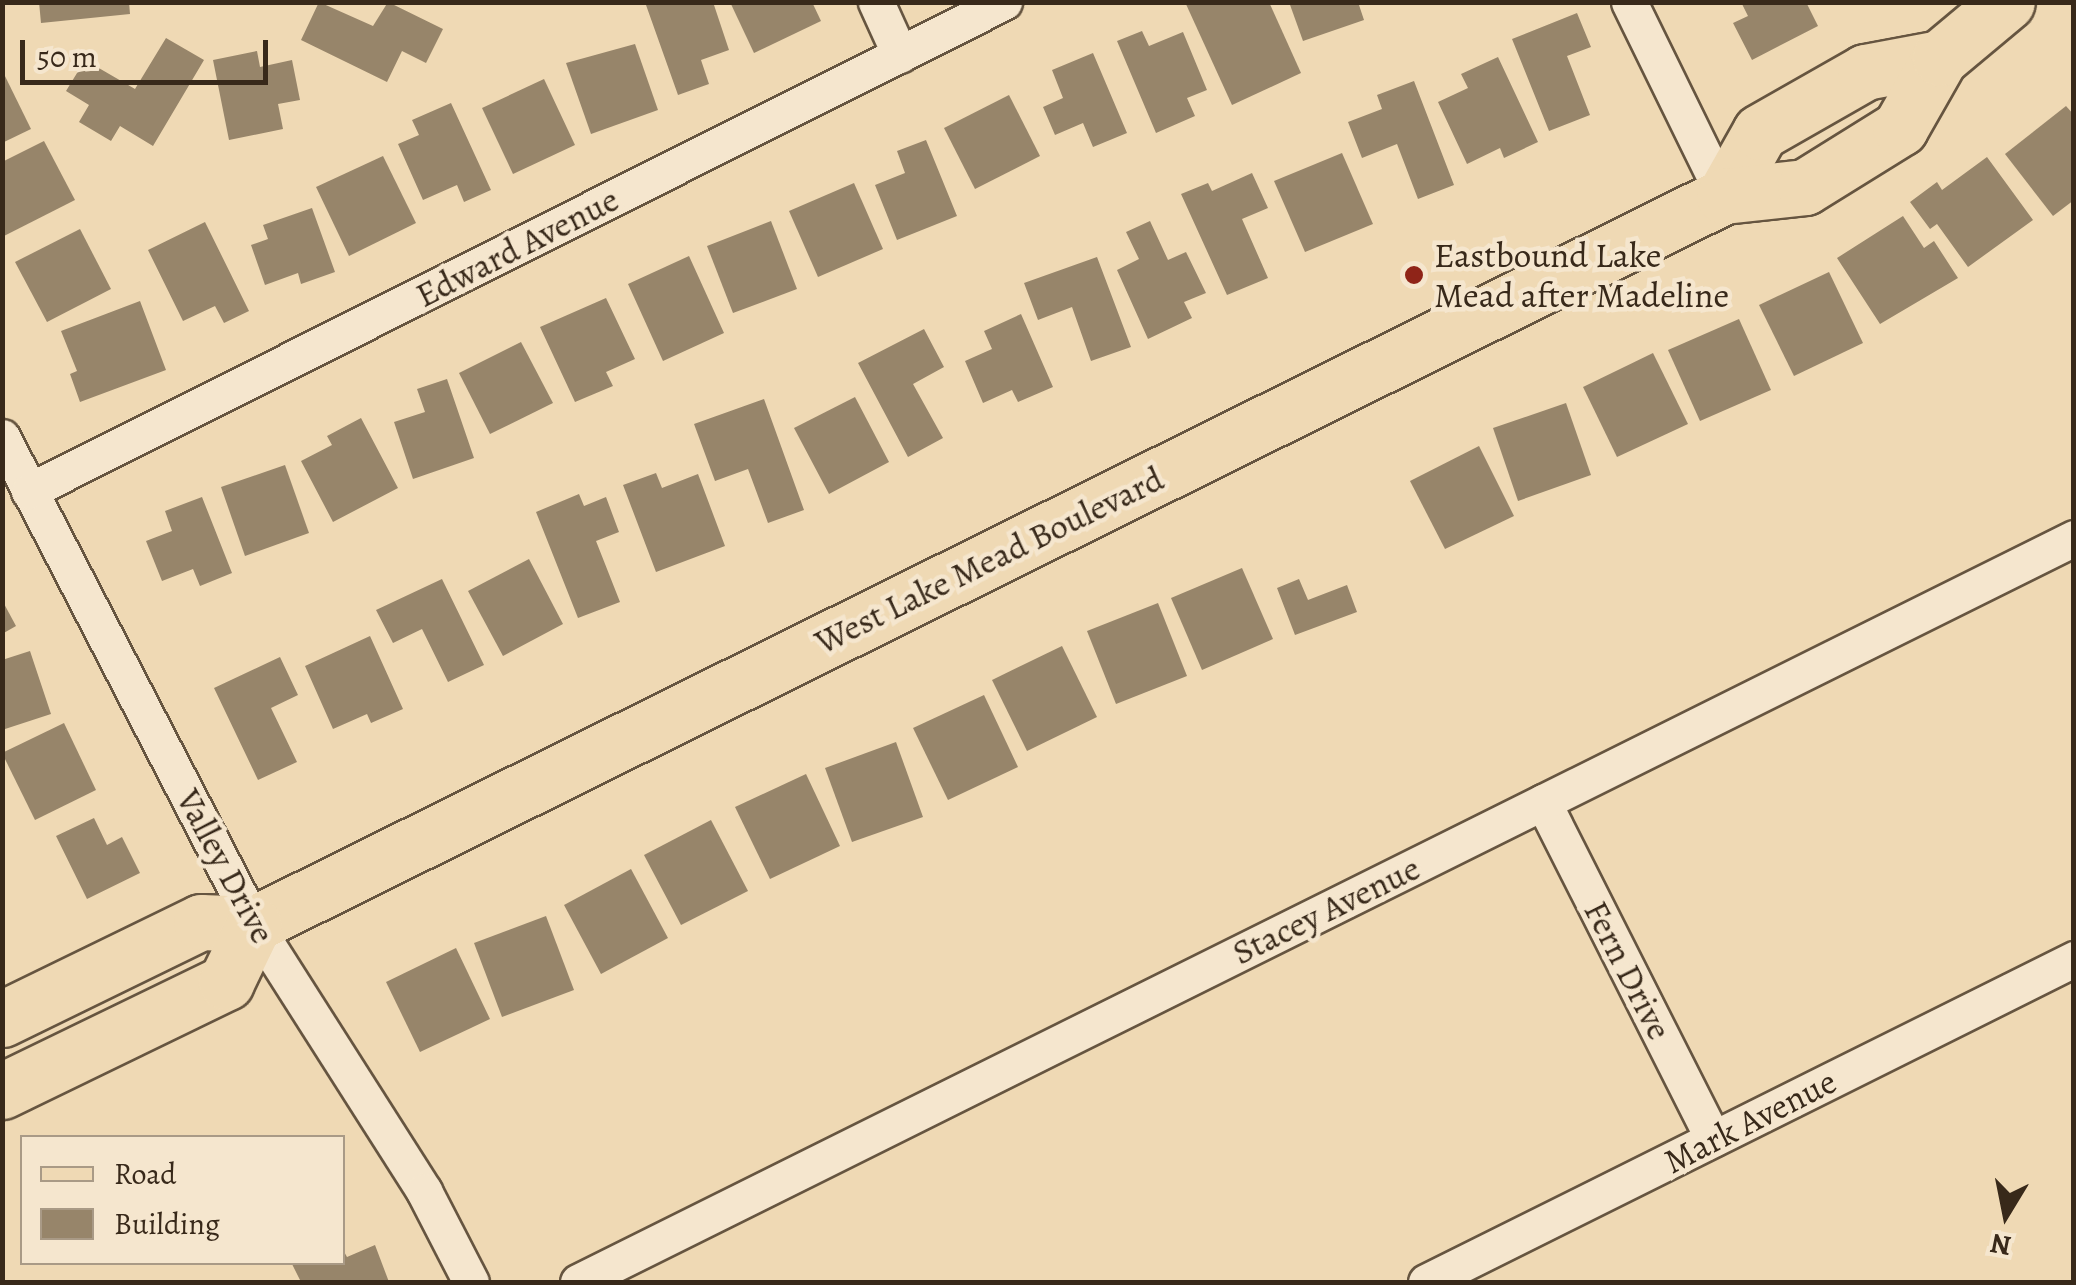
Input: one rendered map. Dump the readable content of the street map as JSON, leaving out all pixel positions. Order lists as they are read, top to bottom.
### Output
{
  "streets": {
    "main road": ["West Lake Mead Boulevard"],
    "street": [
      "Edward Avenue",
      "Valley Drive",
      "Stacey Avenue",
      "Fern Drive",
      "Mark Avenue"
    ]
  },
  "crossings": [
    ["Edward Avenue", "Valley Drive"],
    ["West Lake Mead Boulevard", "Valley Drive"],
    ["Stacey Avenue", "Fern Drive"],
    ["Fern Drive", "Mark Avenue"]
  ],
  "places": ["Eastbound Lake Mead after Madeline"],
  "legend": ["Road", "Building"],
  "scale_bar": "50 m",
  "north": "bottom"
}
